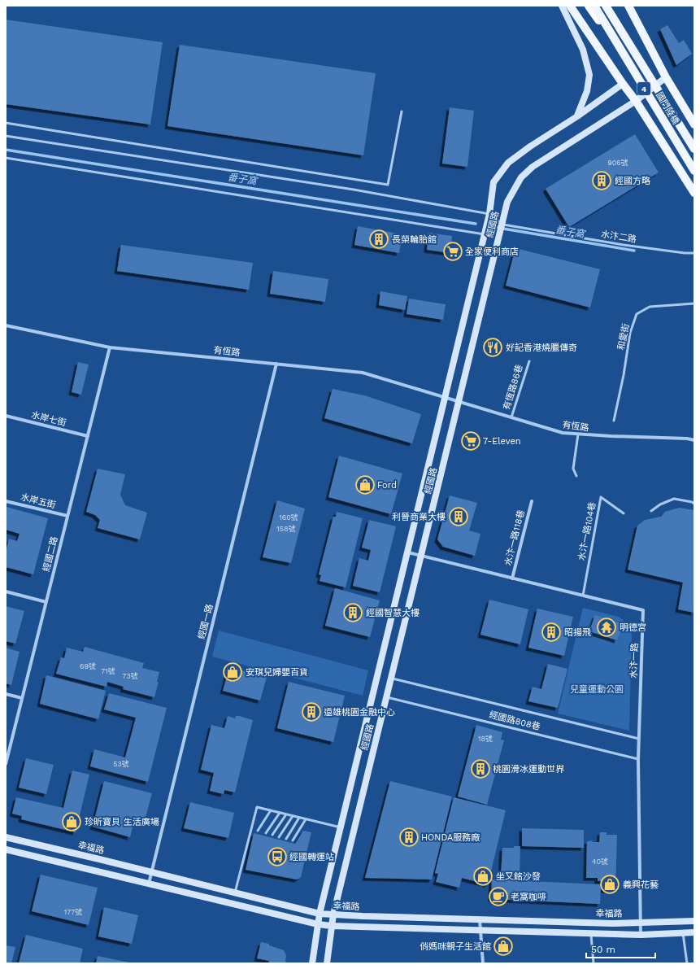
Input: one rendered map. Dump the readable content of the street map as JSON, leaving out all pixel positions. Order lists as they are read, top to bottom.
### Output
{
  "streets": {
    "main road": ["4", "國門陸橋"],
    "street": [
      "經國路",
      "有恆路",
      "水岸七街",
      "水岸五街",
      "水汴一路118巷",
      "經國二路",
      "經國一路",
      "水汴一路",
      "幸福路"
    ],
    "lane": [
      "水汴二路",
      "和愛街",
      "有恆路86巷",
      "水汴一路104巷",
      "經國路808巷"
    ]
  },
  "crossings": [
    ["4", "經國路"],
    ["經國路", "水汴二路"],
    ["經國路", "有恆路"],
    ["經國路", "水汴一路"],
    ["經國路", "經國路808巷"],
    ["經國路", "幸福路"],
    ["有恆路", "有恆路86巷"],
    ["有恆路", "經國二路"],
    ["有恆路", "經國一路"],
    ["水岸七街", "經國二路"],
    ["水岸五街", "經國二路"],
    ["水汴一路104巷", "水汴一路"],
    ["水汴一路118巷", "水汴一路"],
    ["經國一路", "幸福路"],
    ["水汴一路", "經國路808巷"],
    ["水汴一路", "幸福路"]
  ],
  "water": ["番子窩"],
  "parks": ["兒童運動公園"],
  "places": {
    "building": [
      "經國方略",
      "長榮輪胎館",
      "利晉商業大樓",
      "經國智慧大樓",
      "昭揚飛",
      "遠雄桃園金融中心",
      "桃園滑冰運動世界",
      "HONDA服務廠"
    ],
    "supermarket": ["全家便利商店", "7-Eleven"],
    "restaurant": ["好記香港燒臘傳奇"],
    "shop": [
      "Ford",
      "安琪兒婦嬰百貨",
      "珍昕寶貝 生活廣場",
      "坐又銘沙發",
      "義興花藝",
      "俏媽咪親子生活館"
    ],
    "temple": ["明德宮"],
    "bus stop": ["經國轉運站"],
    "cafe": ["老窩咖啡"]
  },
  "house_numbers": [
    "906號",
    "160號",
    "158號",
    "69號",
    "71號",
    "73號",
    "18號",
    "53號",
    "40號",
    "177號"
  ],
  "scale_bar": "50 m"
}
